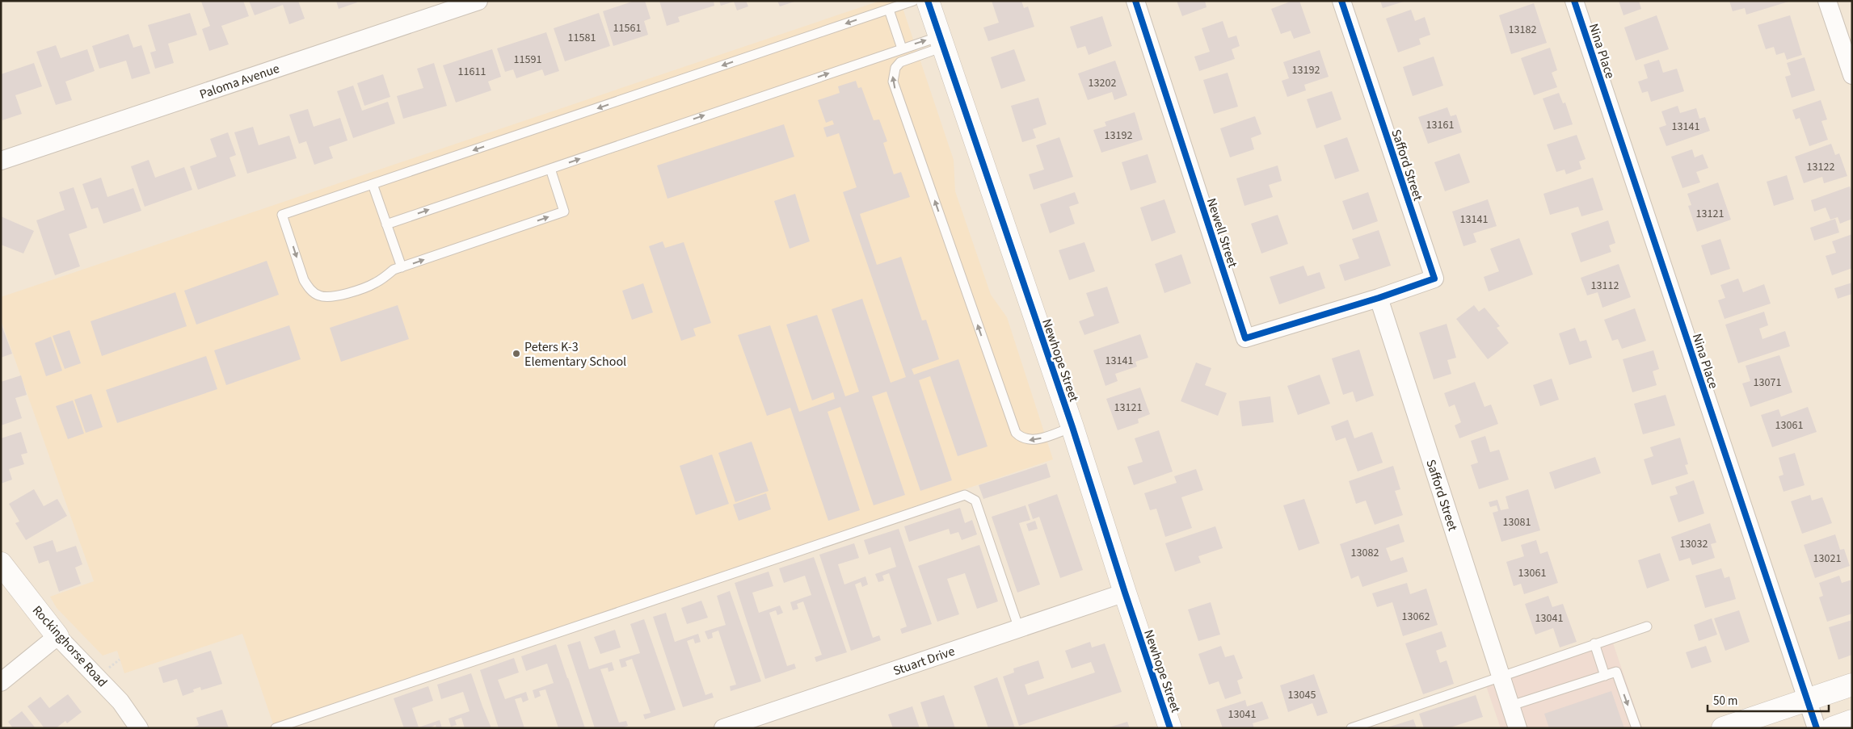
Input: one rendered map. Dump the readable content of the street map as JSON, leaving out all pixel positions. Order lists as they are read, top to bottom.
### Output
{
  "streets": {
    "street": [
      "Nina Place",
      "Paloma Avenue",
      "Safford Street",
      "Newell Street",
      "Newhope Street",
      "Rockinghorse Road",
      "Stuart Drive"
    ]
  },
  "crossings": [
    ["Safford Street", "Newell Street"],
    ["Newhope Street", "Stuart Drive"]
  ],
  "places": ["Peters K-3 Elementary School"],
  "house_numbers": [
    "11561",
    "13182",
    "11581",
    "11591",
    "13192",
    "11611",
    "13202",
    "13161",
    "13141",
    "13192",
    "13122",
    "13121",
    "13141",
    "13112",
    "13141",
    "13071",
    "13121",
    "13061",
    "13081",
    "13032",
    "13082",
    "13021",
    "13061",
    "13062",
    "13041",
    "13045",
    "13041"
  ],
  "scale_bar": "50 m"
}
